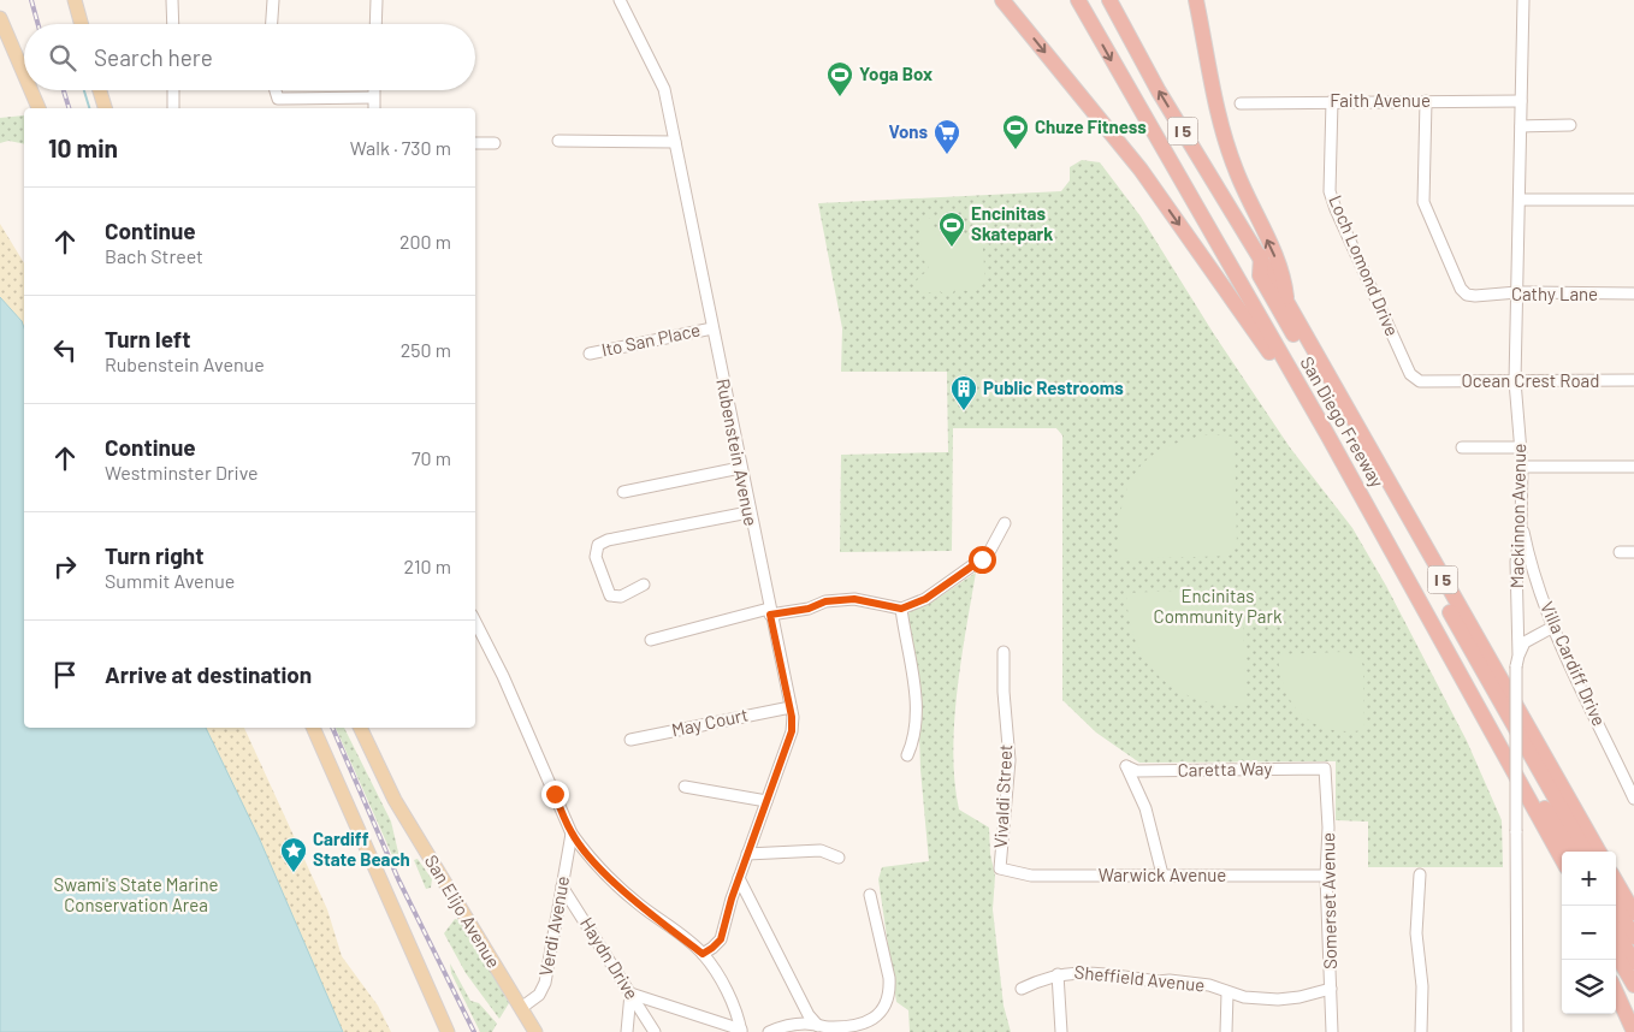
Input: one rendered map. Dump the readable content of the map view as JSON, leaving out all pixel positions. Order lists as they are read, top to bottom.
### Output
{
  "streets": {
    "highway": ["I 5", "San Diego Freeway"],
    "main road": ["San Elijo Avenue"],
    "street": [
      "Faith Avenue",
      "Loch Lomond Drive",
      "Cathy Lane",
      "Ito San Place",
      "Ocean Crest Road",
      "Rubenstein Avenue",
      "Mackinnon Avenue",
      "Villa Cardiff Drive",
      "May Court",
      "Caretta Way",
      "Vivaldi Street",
      "Warwick Avenue",
      "Somerset Avenue",
      "Verdi Avenue",
      "Haydn Drive",
      "Sheffield Avenue"
    ]
  },
  "crossings": [
    ["Faith Avenue", "Loch Lomond Drive"],
    ["Faith Avenue", "Cathy Lane"],
    ["Faith Avenue", "Mackinnon Avenue"],
    ["Loch Lomond Drive", "Ocean Crest Road"],
    ["Cathy Lane", "Mackinnon Avenue"],
    ["Ito San Place", "Rubenstein Avenue"],
    ["Ocean Crest Road", "Mackinnon Avenue"],
    ["Rubenstein Avenue", "May Court"],
    ["Mackinnon Avenue", "Villa Cardiff Drive"],
    ["Caretta Way", "Warwick Avenue"],
    ["Caretta Way", "Somerset Avenue"],
    ["Vivaldi Street", "Warwick Avenue"],
    ["Warwick Avenue", "Somerset Avenue"],
    ["Somerset Avenue", "Sheffield Avenue"],
    ["San Elijo Avenue", "Verdi Avenue"],
    ["Verdi Avenue", "Haydn Drive"]
  ],
  "parks": ["Encinitas Community Park", "Swami's State Marine Conservation Area"],
  "places": {
    "sports": ["Yoga Box", "Chuze Fitness", "Encinitas Skatepark"],
    "supermarket": ["Vons"],
    "building": ["Public Restrooms"],
    "place": ["Cardiff State Beach"]
  },
  "page": {
    "search": "Search here",
    "heading": ["10 min", "Walk · 730 m"],
    "list": [
      ["Continue", "Bach Street", "200 m"],
      ["Turn left", "Rubenstein Avenue", "250 m"],
      ["Continue", "Westminster Drive", "70 m"],
      ["Turn right", "Summit Avenue", "210 m"],
      "Arrive at destination"
    ],
    "map_buttons": ["+", "−"]
  }
}
